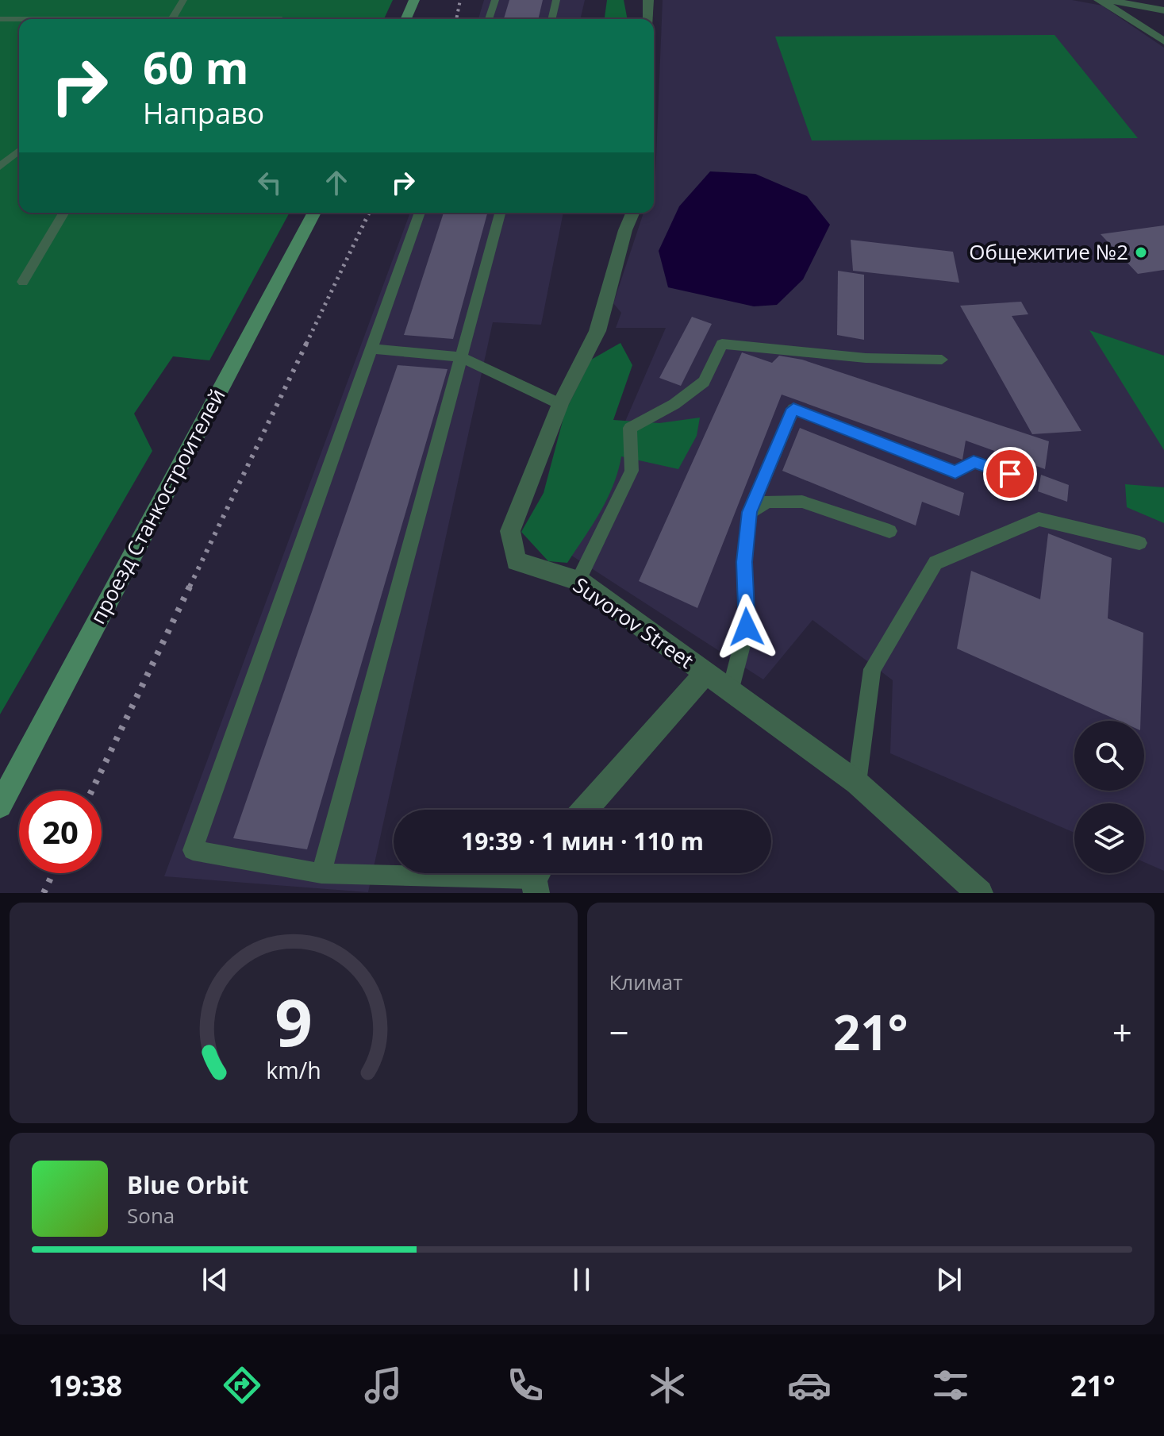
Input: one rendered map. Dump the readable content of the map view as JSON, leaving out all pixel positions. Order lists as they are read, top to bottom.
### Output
{
  "streets": {
    "main road": ["проезд Станкостроителей"],
    "street": ["Suvorov Street"]
  },
  "places": ["Общежитие №2"],
  "page": {
    "turn": ["60 m", "Направо"],
    "limit": "20",
    "trip": "19:39 · 1 мин · 110 m",
    "tile": "Климат",
    "heat": ["−", "21°", "+"],
    "song": ["Blue Orbit", "Sona"],
    "tabs": ["19:38", "21°"],
    "gauge": ["9", "km/h"]
  }
}
